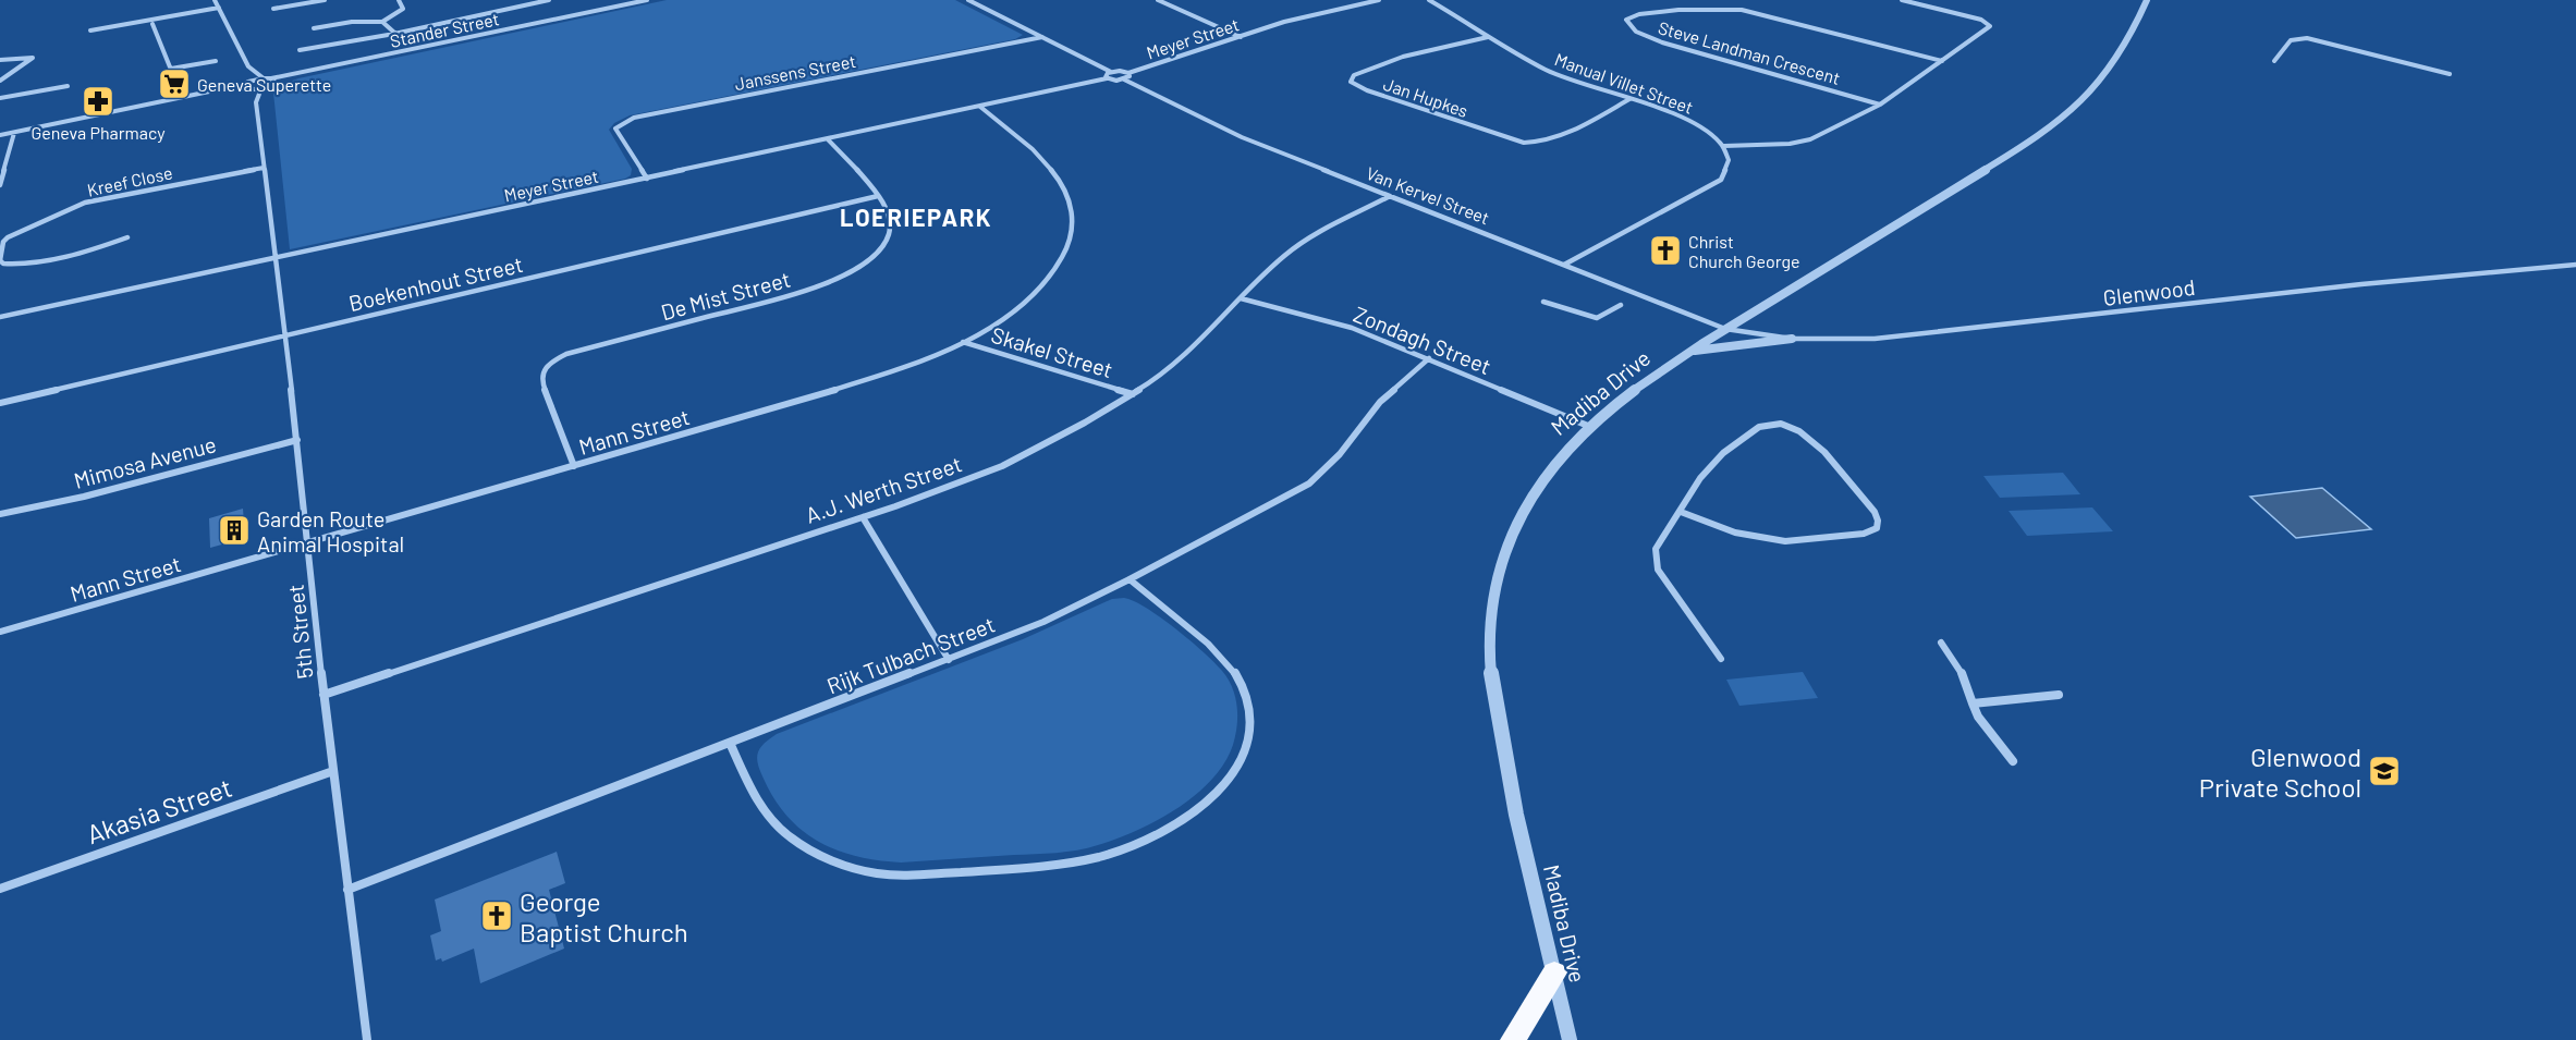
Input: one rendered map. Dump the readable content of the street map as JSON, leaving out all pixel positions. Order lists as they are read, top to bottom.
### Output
{
  "streets": {
    "street": [
      "Stander Street",
      "Meyer Street",
      "Steve Landman Crescent",
      "Janssens Street",
      "Manual Villet Street",
      "Jan Hupkes",
      "Kreef Close",
      "Van Kervel Street",
      "Boekenhout Street",
      "Glenwood",
      "De Mist Street",
      "Zondagh Street",
      "Skakel Street",
      "Madiba Drive",
      "Mann Street",
      "Mimosa Avenue",
      "A.J. Werth Street",
      "5th Street",
      "Rijk Tulbach Street",
      "Akasia Street"
    ]
  },
  "crossings": [
    ["Meyer Street", "Janssens Street"],
    ["Meyer Street", "Van Kervel Street"],
    ["Meyer Street", "De Mist Street"],
    ["Meyer Street", "Mann Street"],
    ["Meyer Street", "5th Street"],
    ["Manual Villet Street", "Jan Hupkes"],
    ["Kreef Close", "5th Street"],
    ["Van Kervel Street", "Glenwood"],
    ["Van Kervel Street", "Madiba Drive"],
    ["Van Kervel Street", "A.J. Werth Street"],
    ["Boekenhout Street", "De Mist Street"],
    ["Boekenhout Street", "5th Street"],
    ["Glenwood", "Madiba Drive"],
    ["De Mist Street", "Mann Street"],
    ["Zondagh Street", "Madiba Drive"],
    ["Zondagh Street", "A.J. Werth Street"],
    ["Zondagh Street", "Rijk Tulbach Street"],
    ["Skakel Street", "Mann Street"],
    ["Skakel Street", "A.J. Werth Street"],
    ["Mann Street", "5th Street"],
    ["Mimosa Avenue", "5th Street"],
    ["A.J. Werth Street", "5th Street"],
    ["5th Street", "Rijk Tulbach Street"],
    ["5th Street", "Akasia Street"]
  ],
  "districts": ["LOERIEPARK"],
  "places": {
    "supermarket": ["Geneva Superette"],
    "pharmacy": ["Geneva Pharmacy"],
    "church": ["Christ Church George", "George Baptist Church"],
    "building": ["Garden Route Animal Hospital"],
    "school or university": ["Glenwood Private School"]
  }
}
